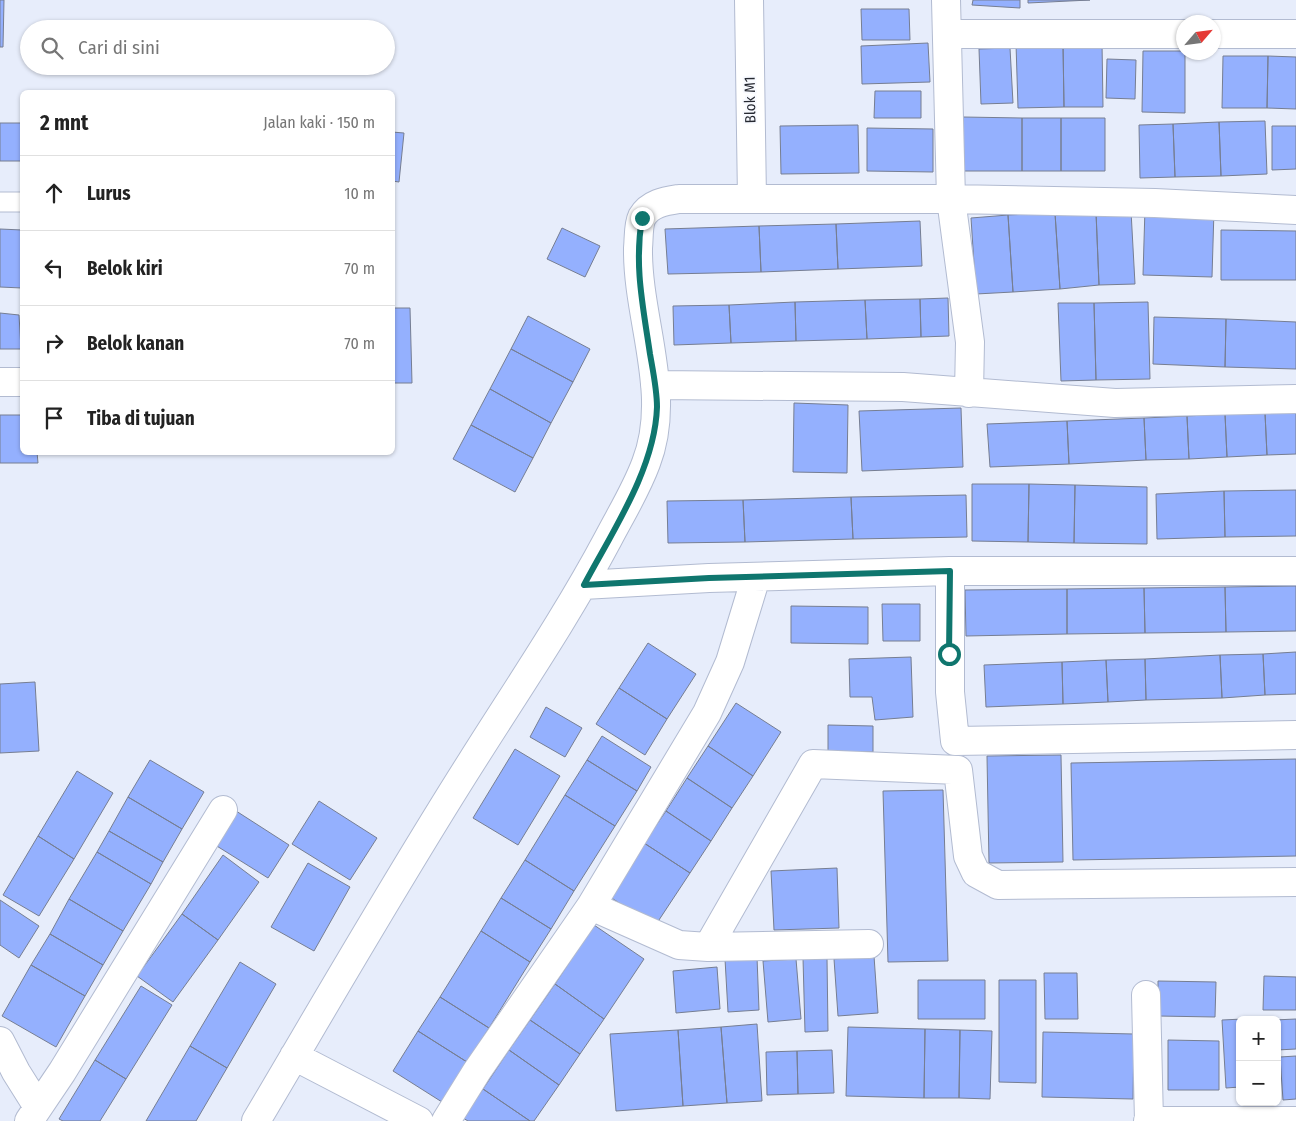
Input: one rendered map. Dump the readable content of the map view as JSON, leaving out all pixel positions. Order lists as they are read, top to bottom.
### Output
{
  "streets": {
    "street": ["Blok M1"]
  },
  "north": "top right",
  "page": {
    "search": "Cari di sini",
    "heading": ["2 mnt", "Jalan kaki · 150 m"],
    "list": [
      ["Lurus", "10 m"],
      ["Belok kiri", "70 m"],
      ["Belok kanan", "70 m"],
      "Tiba di tujuan"
    ],
    "map_buttons": ["+", "−"]
  }
}
